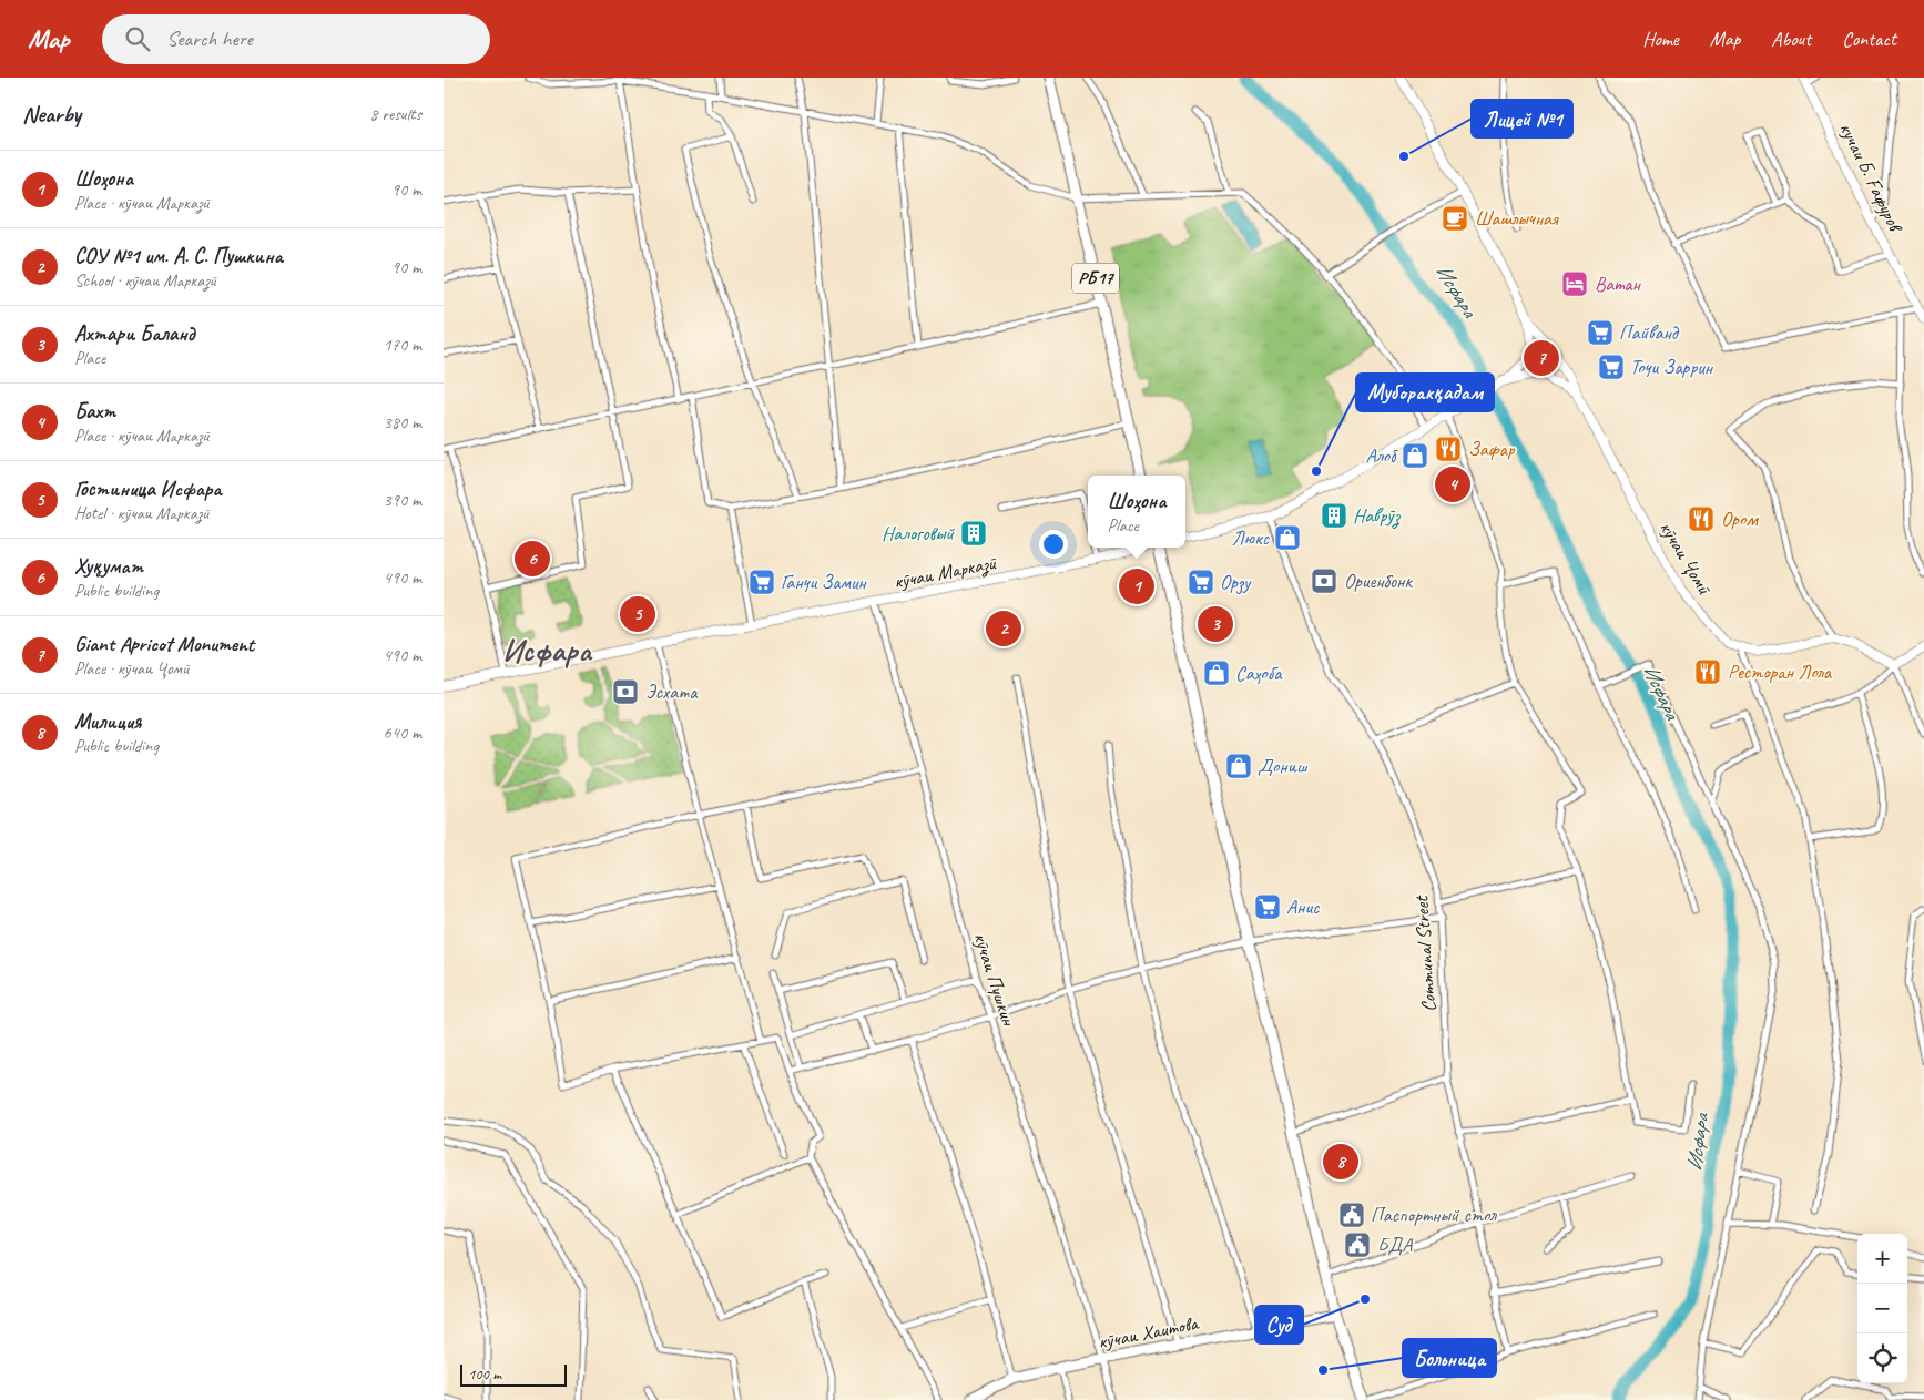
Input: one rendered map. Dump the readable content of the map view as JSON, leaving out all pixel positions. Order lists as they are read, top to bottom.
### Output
{
  "streets": {
    "main road": [
      "кучаи Б. Ғафуров",
      "РБ17",
      "кӯчаи Ҷомӣ",
      "кӯчаи Марказӣ",
      "кӯчаи Хаитова"
    ],
    "street": ["Communal Street", "кӯчаи Пушкин"]
  },
  "crossings": [
    ["кӯчаи Марказӣ", "кӯчаи Пушкин"],
    ["кӯчаи Пушкин", "кӯчаи Хаитова"]
  ],
  "districts": ["Исфара"],
  "water": ["Исфара"],
  "places": {
    "other": [
      "Лицей №1",
      "Муборакқадам",
      "Суд",
      "Больница"
    ],
    "cafe": ["Шашлычная"],
    "hotel": ["Ватан"],
    "supermarket": [
      "Пайванд",
      "Тоҷи Заррин",
      "Ганҷи Замин",
      "Орзу",
      "Анис"
    ],
    "restaurant": ["Зафар", "Ором", "Ресторан Лола"],
    "shop": [
      "Алоб",
      "Люкс",
      "Саҳоба",
      "Дониш"
    ],
    "building": ["Наврӯз", "Налоговый"],
    "bank": ["Ориенбонк", "Эсхата"],
    "public building": ["Паспортный стол", "БДА"]
  },
  "scale_bar": "100 m",
  "page": {
    "header": "Map",
    "search": "Search here",
    "nav": [
      "Home",
      "Map",
      "About",
      "Contact"
    ],
    "heading": ["Nearby", "8 results"],
    "list": [
      {
        "mark": "1",
        "name": "Шоҳона",
        "note": "Place · кӯчаи Марказӣ",
        "value": "90 m"
      },
      {
        "mark": "2",
        "name": "СОУ №1 им. А. С. Пушкина",
        "note": "School · кӯчаи Марказӣ",
        "value": "90 m"
      },
      {
        "mark": "3",
        "name": "Ахтари Баланд",
        "note": "Place",
        "value": "170 m"
      },
      {
        "mark": "4",
        "name": "Бахт",
        "note": "Place · кӯчаи Марказӣ",
        "value": "380 m"
      },
      {
        "mark": "5",
        "name": "Гостиница Исфара",
        "note": "Hotel · кӯчаи Марказӣ",
        "value": "390 m"
      },
      {
        "mark": "6",
        "name": "Хуқумат",
        "note": "Public building",
        "value": "490 m"
      },
      {
        "mark": "7",
        "name": "Giant Apricot Monument",
        "note": "Place · кӯчаи Ҷомӣ",
        "value": "490 m"
      },
      {
        "mark": "8",
        "name": "Милиция",
        "note": "Public building",
        "value": "640 m"
      }
    ],
    "pins": [
      "7",
      "4",
      "6",
      "1",
      "5",
      "3",
      "2",
      "8"
    ],
    "popup": ["Шоҳона", "Place"],
    "map_buttons": ["+", "−"],
    "scale": "100 m"
  }
}
